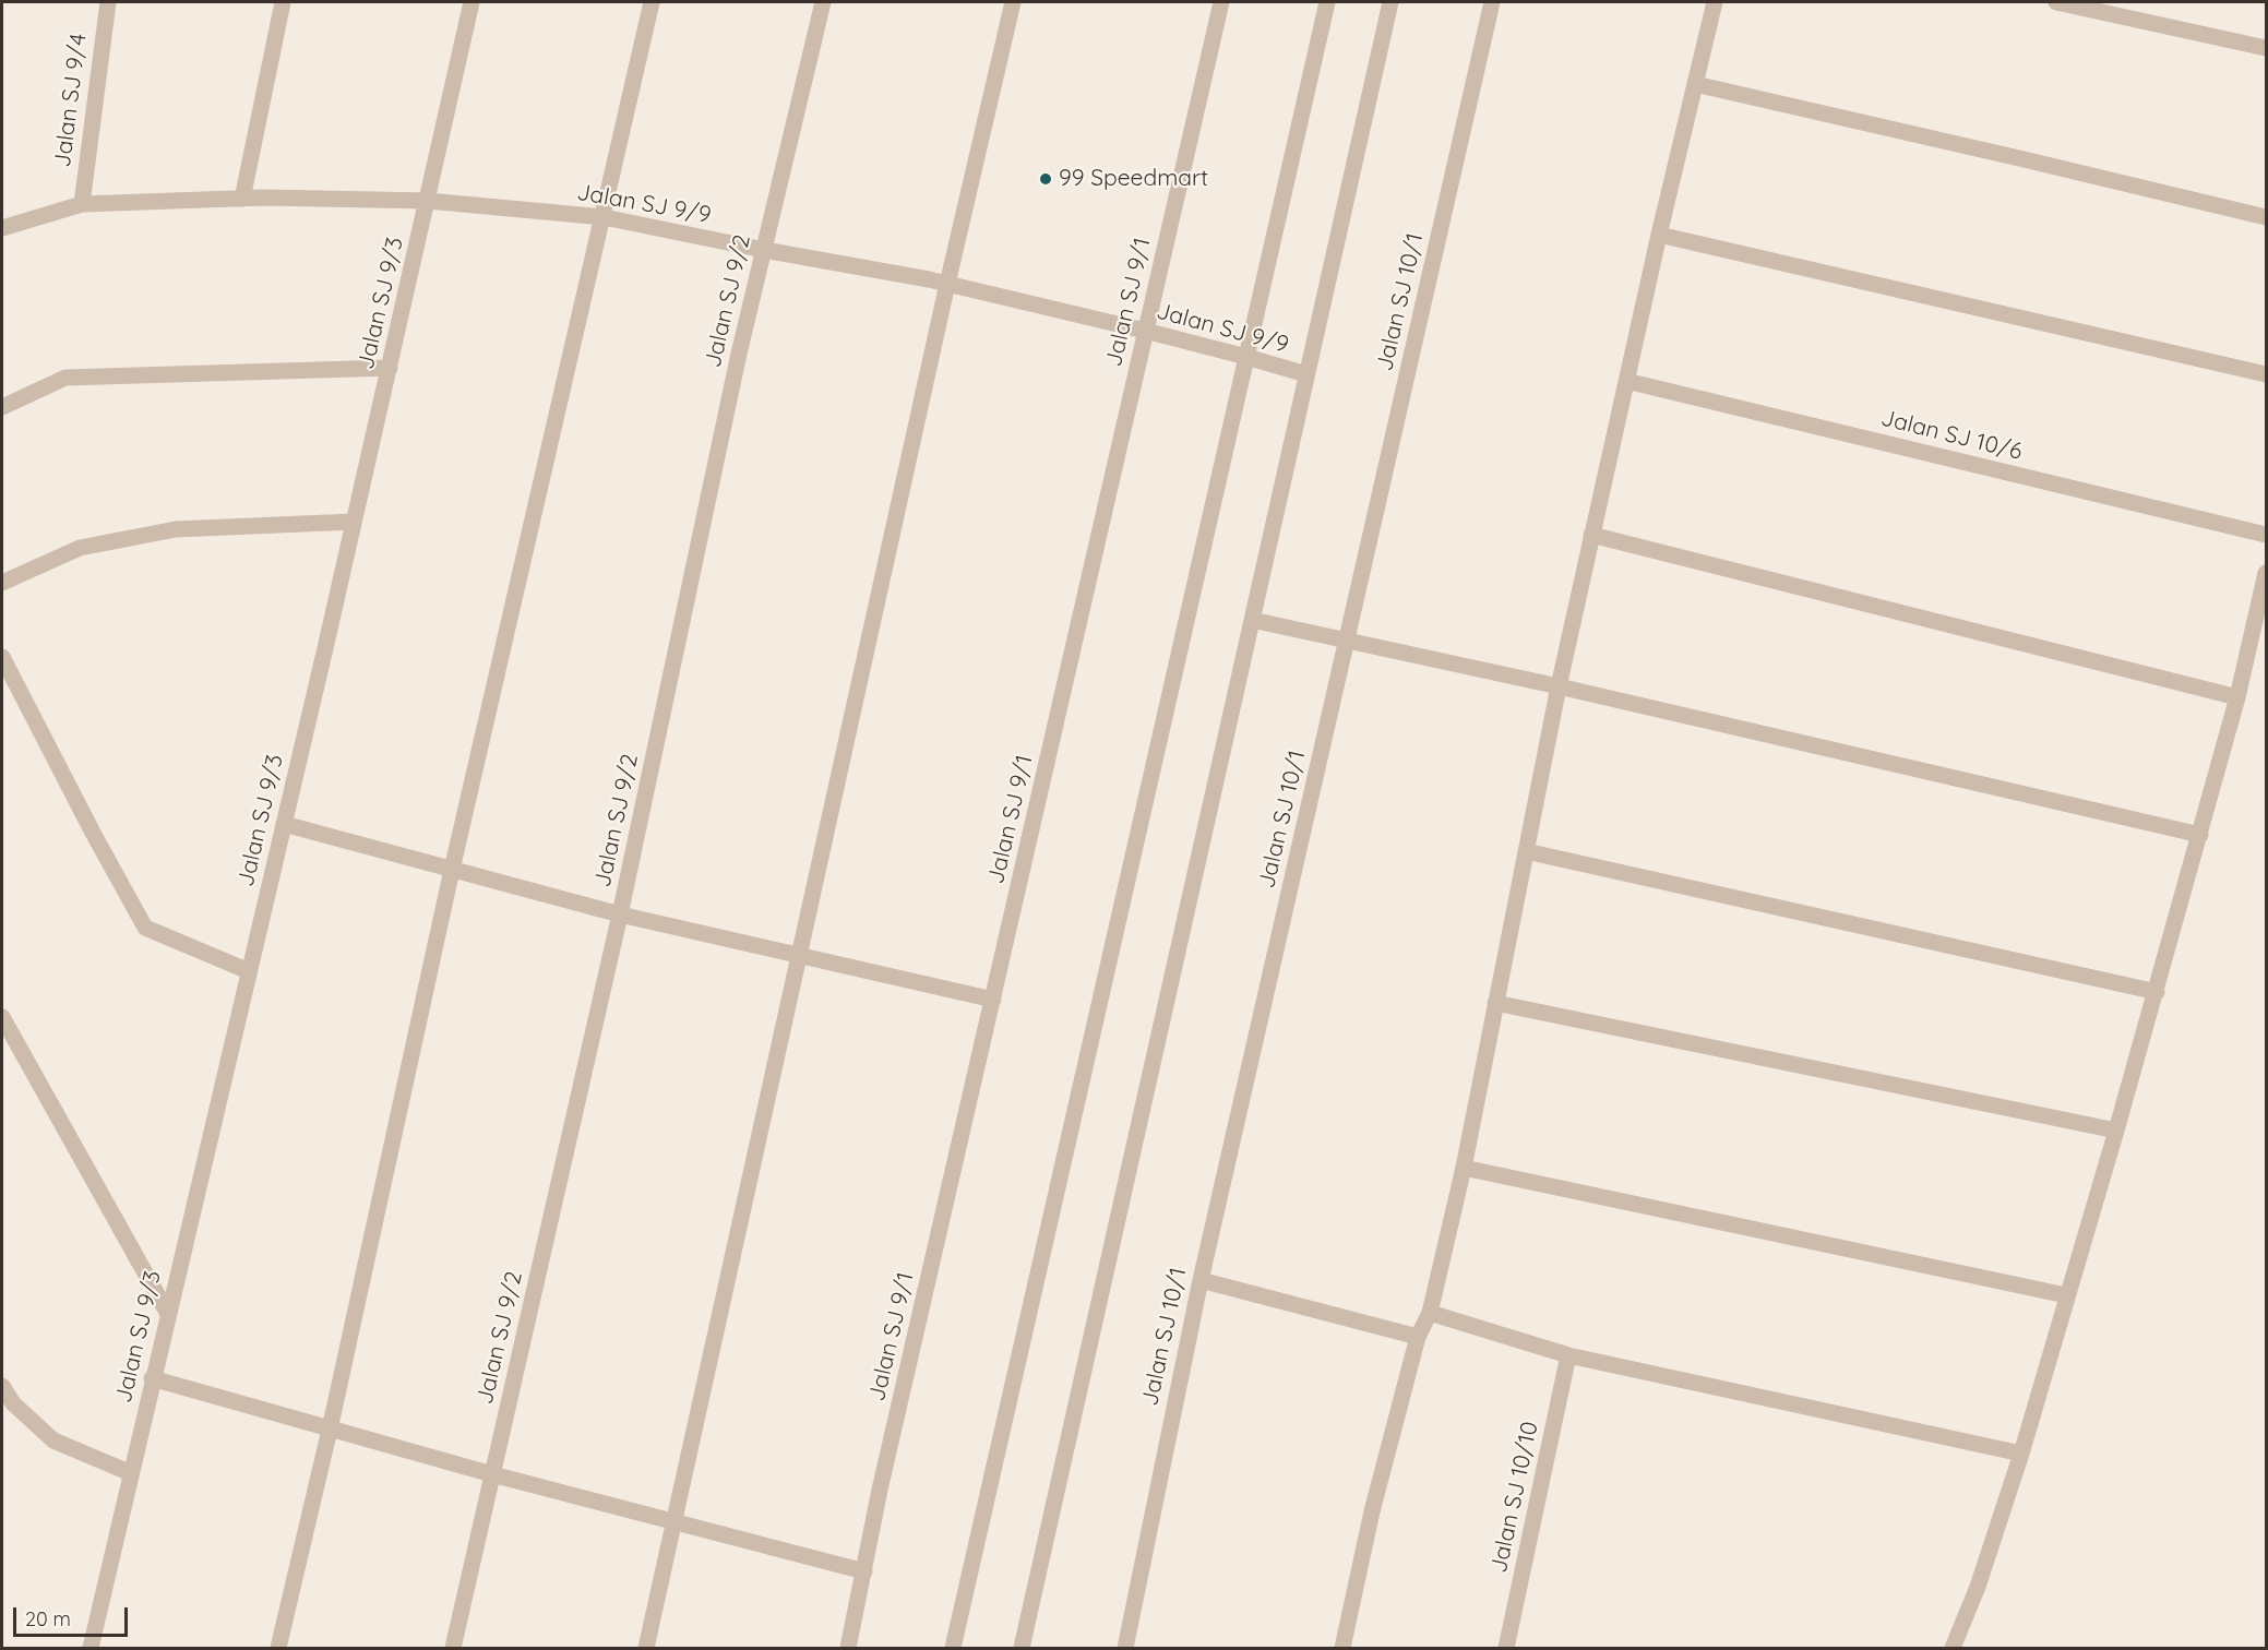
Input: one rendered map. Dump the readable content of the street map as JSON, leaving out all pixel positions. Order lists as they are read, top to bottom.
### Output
{
  "streets": {
    "street": [
      "Jalan SJ 9/4",
      "Jalan SJ 9/9",
      "Jalan SJ 9/2",
      "Jalan SJ 9/1",
      "Jalan SJ 10/1",
      "Jalan SJ 9/3",
      "Jalan SJ 10/6",
      "Jalan SJ 10/10"
    ]
  },
  "crossings": [
    ["Jalan SJ 9/4", "Jalan SJ 9/9"],
    ["Jalan SJ 9/9", "Jalan SJ 9/2"],
    ["Jalan SJ 9/9", "Jalan SJ 9/1"],
    ["Jalan SJ 9/9", "Jalan SJ 9/3"]
  ],
  "places": ["99 Speedmart"],
  "scale_bar": "20 m"
}
